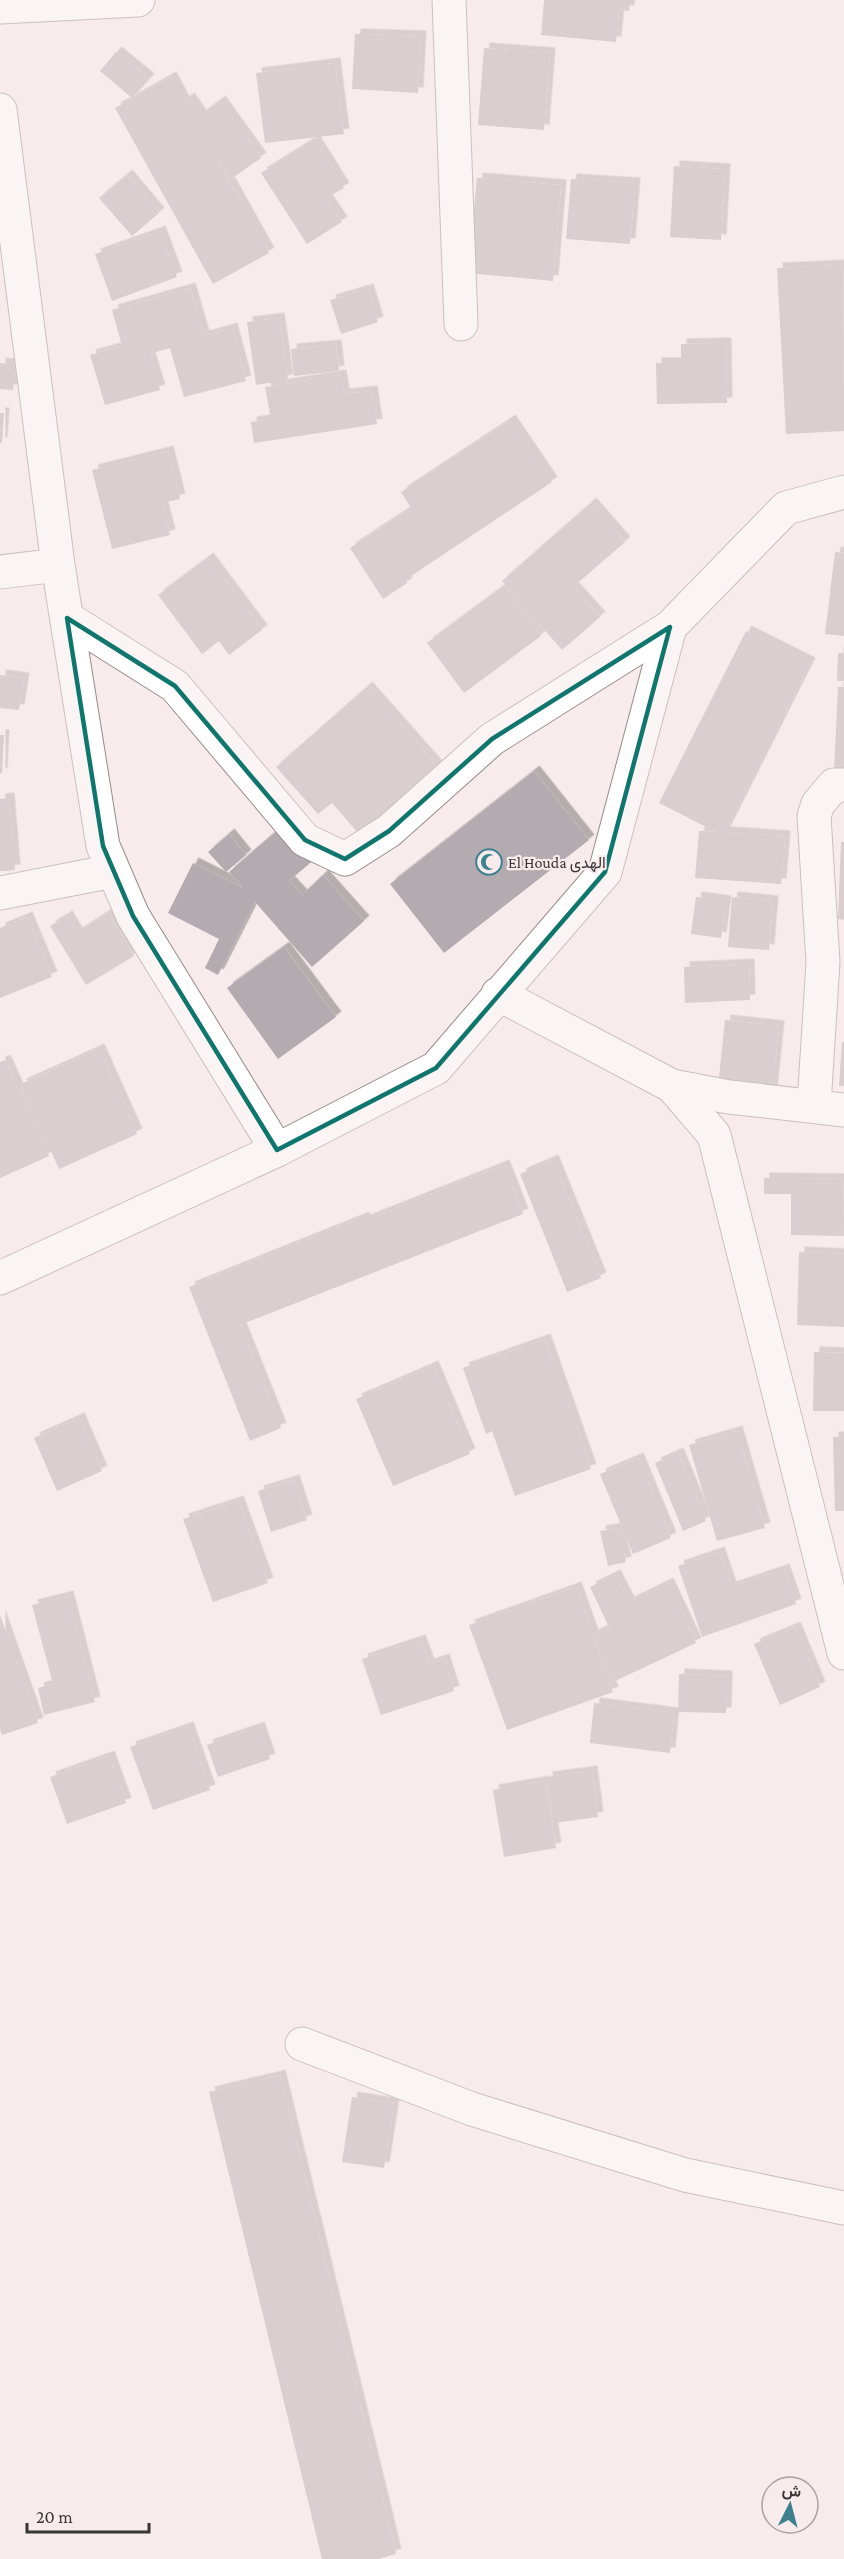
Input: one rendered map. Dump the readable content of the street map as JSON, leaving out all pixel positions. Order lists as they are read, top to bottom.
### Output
{
  "places": {
    "mosque": ["El Houda الهدى"]
  },
  "scale_bar": "20 m",
  "north": "top"
}
